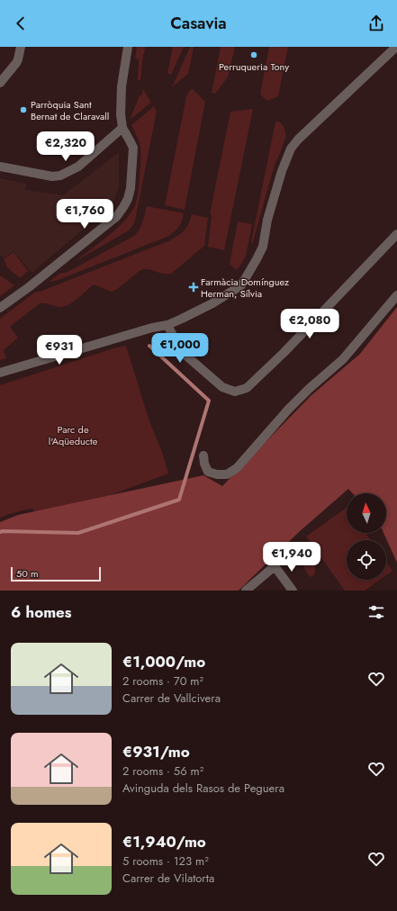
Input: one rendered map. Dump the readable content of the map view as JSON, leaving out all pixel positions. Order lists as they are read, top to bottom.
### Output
{
  "parks": ["Parc de l'Aqüeducte"],
  "places": {
    "other": ["Perruqueria Tony", "Parròquia Sant Bernat de Claravall"],
    "health": ["Farmàcia Domínguez Herman, Sílvia"]
  },
  "scale_bar": "50 m",
  "north": "top",
  "page": {
    "header": "Casavia",
    "price": [
      "€2,320",
      "€1,760",
      "€2,080",
      "€1,000",
      "€931",
      "€1,940"
    ],
    "scale": "50 m",
    "heading": "6 homes",
    "list": [
      {
        "name": "€1,000/mo",
        "note": "2 rooms · 70 m² · Carrer de Vallcivera"
      },
      {
        "name": "€931/mo",
        "note": "2 rooms · 56 m² · Avinguda dels Rasos de Peguera"
      },
      {
        "name": "€1,940/mo",
        "note": "5 rooms · 123 m² · Carrer de Vilatorta"
      }
    ]
  }
}
